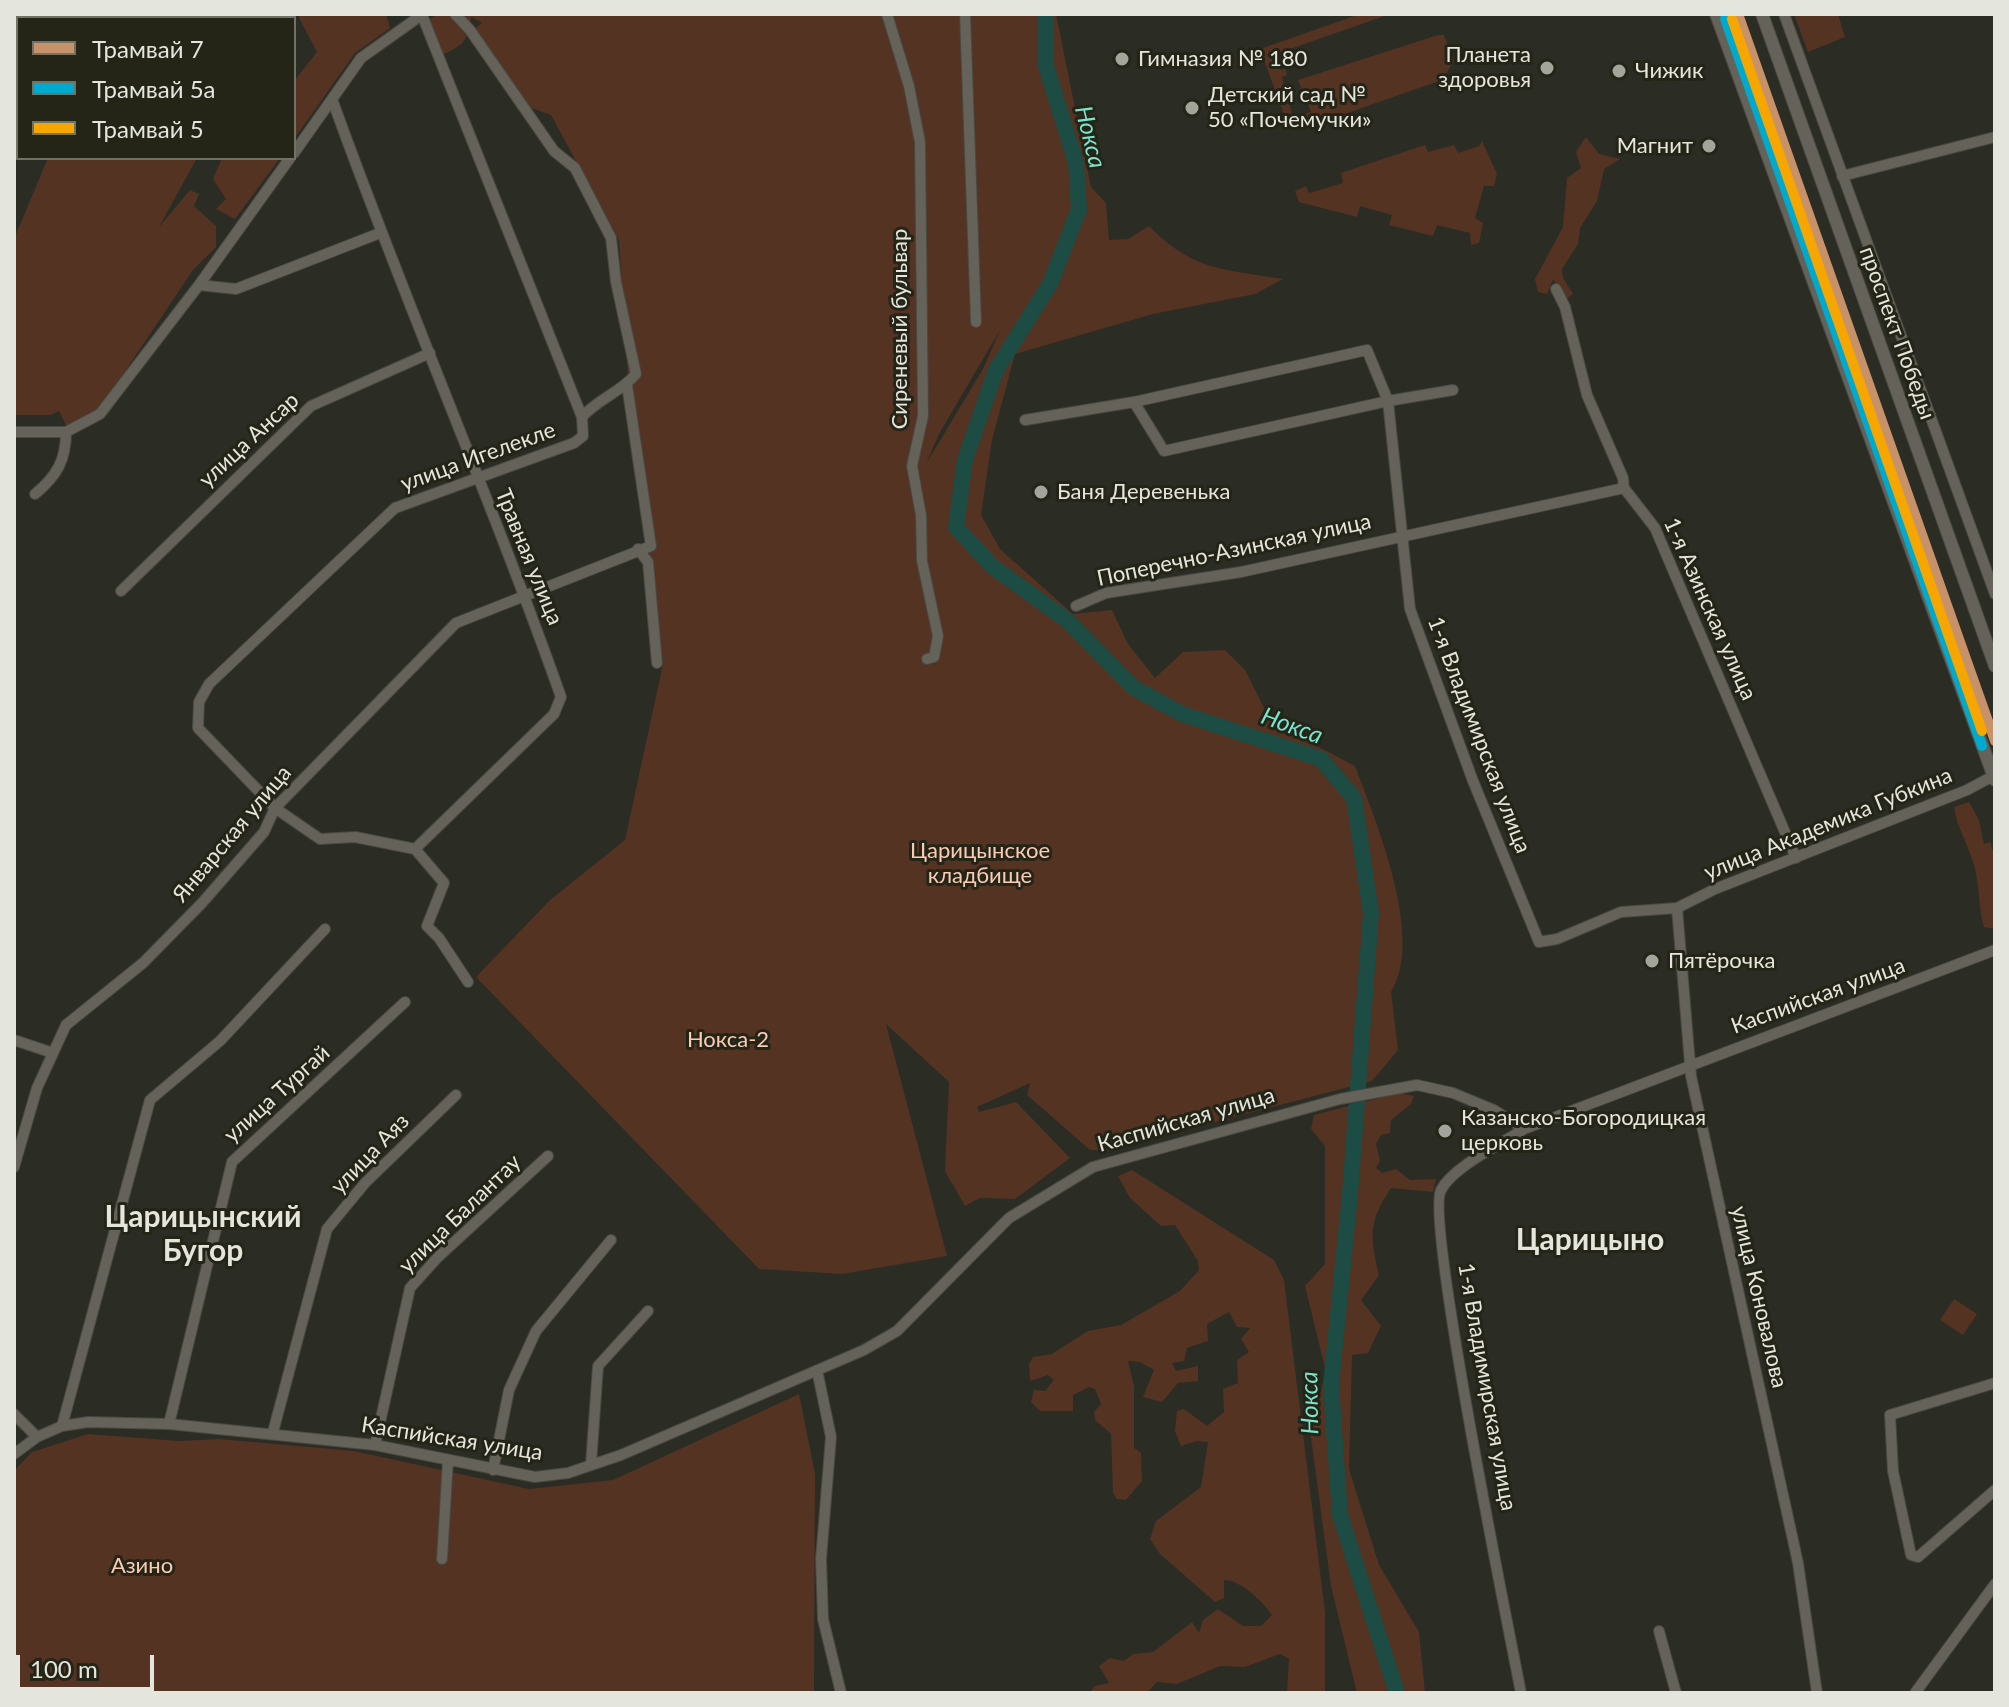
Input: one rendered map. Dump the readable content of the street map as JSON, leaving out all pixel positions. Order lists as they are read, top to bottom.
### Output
{
  "streets": {
    "main road": ["проспект Победы"],
    "street": [
      "Сиреневый бульвар",
      "улица Ансар",
      "улица Игелекле",
      "Поперечно-Азинская улица",
      "Травная улица",
      "1-я Азинская улица",
      "1-я Владимирская улица",
      "улица Академика Губкина",
      "Январская улица",
      "Каспийская улица",
      "улица Тургай",
      "улица Аяз",
      "улица Балантау",
      "улица Коновалова"
    ]
  },
  "crossings": [
    ["улица Ансар", "Травная улица"],
    ["улица Игелекле", "Травная улица"],
    ["улица Игелекле", "Январская улица"],
    ["Поперечно-Азинская улица", "1-я Азинская улица"],
    ["Поперечно-Азинская улица", "1-я Владимирская улица"],
    ["Травная улица", "Январская улица"],
    ["1-я Азинская улица", "улица Академика Губкина"],
    ["1-я Владимирская улица", "улица Академика Губкина"],
    ["1-я Владимирская улица", "Каспийская улица"],
    ["1-я Владимирская улица", "улица Коновалова"],
    ["улица Академика Губкина", "улица Коновалова"],
    ["Каспийская улица", "улица Тургай"],
    ["Каспийская улица", "улица Аяз"],
    ["Каспийская улица", "улица Балантау"],
    ["Каспийская улица", "улица Коновалова"]
  ],
  "districts": ["Царицынский Бугор", "Царицыно"],
  "water": ["Нокса"],
  "parks": ["Царицынское кладбище", "Нокса-2", "Азино"],
  "places": [
    "Гимназия № 180",
    "Планета здоровья",
    "Чижик",
    "Детский сад № 50 «Почемучки»",
    "Магнит",
    "Баня Деревенька",
    "Пятёрочка",
    "Казанско-Богородицкая церковь"
  ],
  "lines": ["tram line 7", "tram line 5а", "tram line 5"],
  "legend": ["Трамвай 7", "Трамвай 5а", "Трамвай 5"],
  "scale_bar": "100 m"
}
